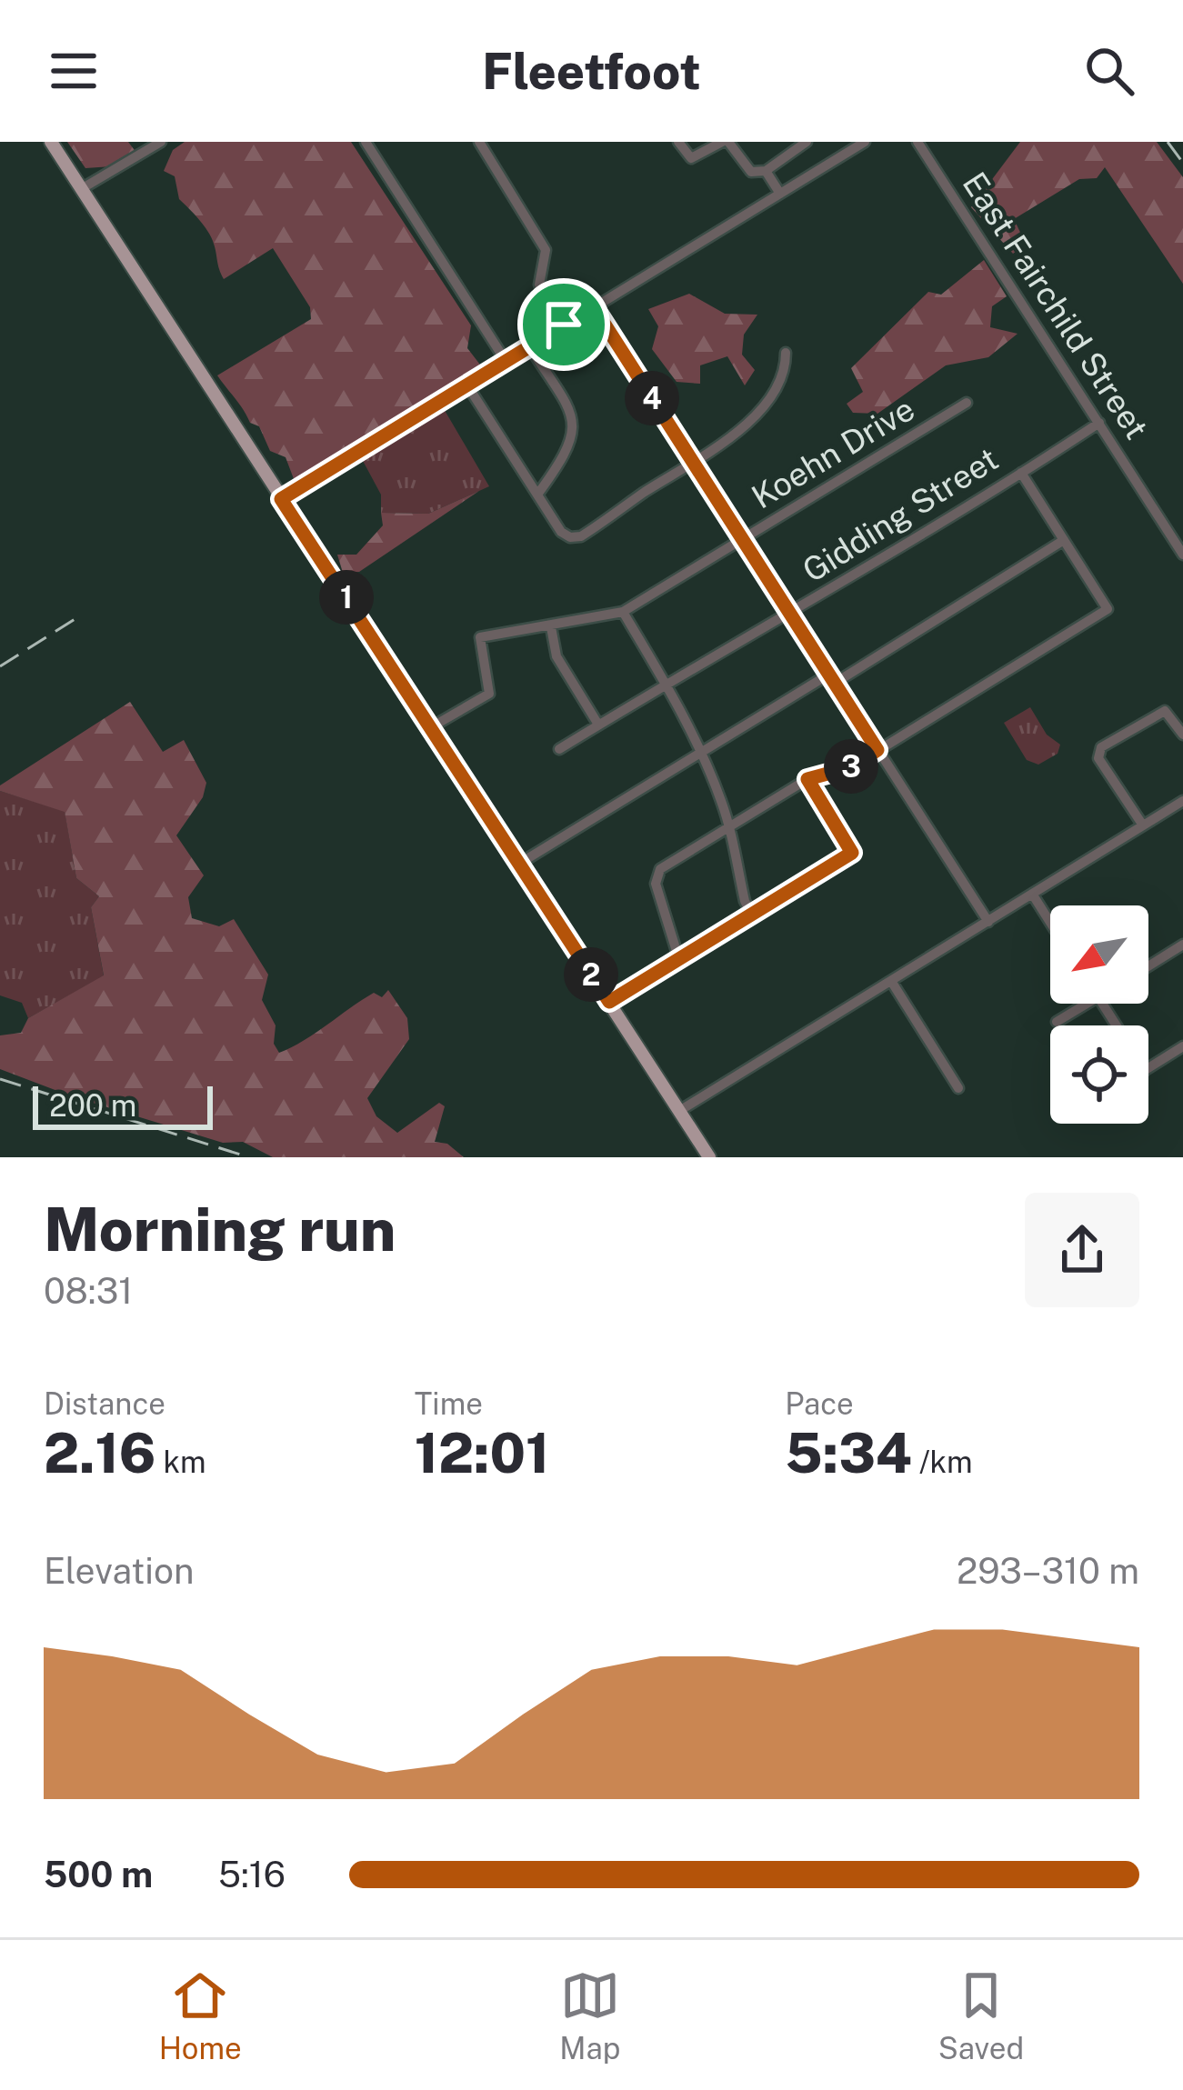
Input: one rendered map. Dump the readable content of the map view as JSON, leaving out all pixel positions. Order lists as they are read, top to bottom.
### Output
{
  "streets": {
    "street": ["East Fairchild Street", "Koehn Drive", "Gidding Street"]
  },
  "crossings": [
    ["East Fairchild Street", "Gidding Street"]
  ],
  "scale_bar": "200 m",
  "north": "bottom left",
  "page": {
    "header": "Fleetfoot",
    "pins": [
      "4",
      "1",
      "3",
      "2"
    ],
    "scale": "200 m",
    "heading": ["Morning run", "08:31"],
    "stats": [
      ["Distance", "2.16 km"],
      ["Time", "12:01"],
      ["Pace", "5:34 /km"]
    ],
    "chart": ["Elevation", "293–310 m"],
    "list": [
      {
        "name": "500 m",
        "note": "5:16"
      }
    ],
    "tabs": ["Home", "Map", "Saved"]
  }
}
